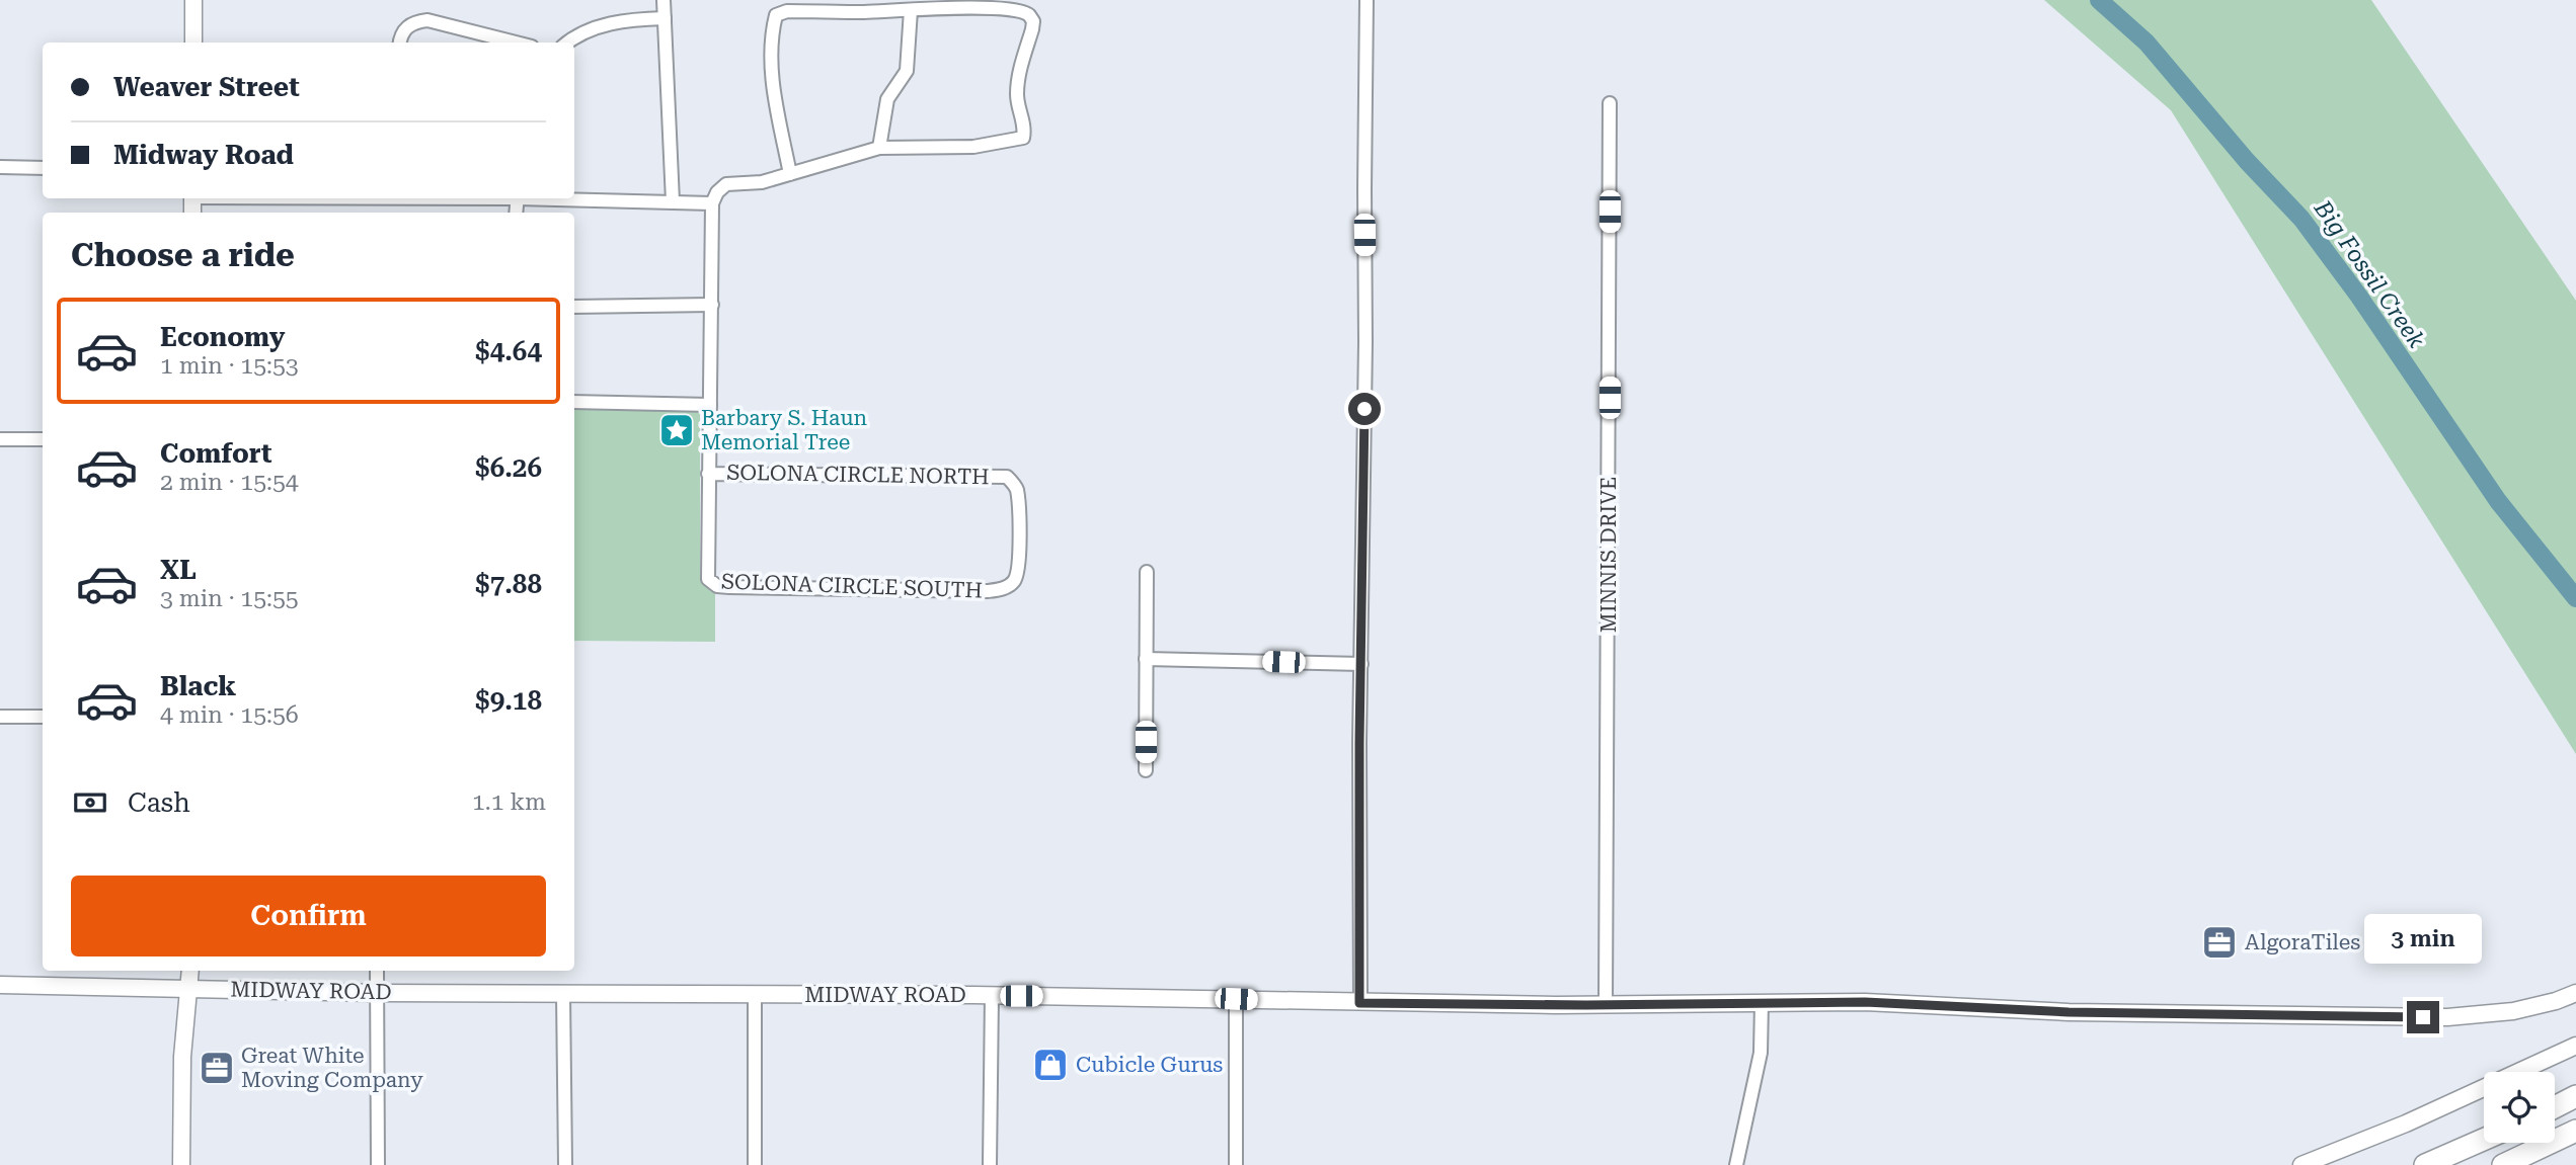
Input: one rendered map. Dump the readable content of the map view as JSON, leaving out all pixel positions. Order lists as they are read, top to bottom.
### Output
{
  "streets": {
    "main road": ["MIDWAY ROAD"],
    "street": ["SOLONA CIRCLE NORTH", "MINNIS DRIVE", "SOLONA CIRCLE SOUTH"]
  },
  "crossings": [
    ["SOLONA CIRCLE NORTH", "SOLONA CIRCLE SOUTH"],
    ["MINNIS DRIVE", "MIDWAY ROAD"]
  ],
  "water": ["Big Fossil Creek"],
  "places": {
    "place": ["Barbary S. Haun Memorial Tree"],
    "office": ["AlgoraTiles", "Great White Moving Company"],
    "shop": ["Cubicle Gurus"]
  },
  "page": {
    "banner": ["Weaver Street", "Midway Road"],
    "heading": "Choose a ride",
    "list": [
      {
        "name": "Economy",
        "note": "1 min · 15:53",
        "value": "$4.64"
      },
      {
        "name": "Comfort",
        "note": "2 min · 15:54",
        "value": "$6.26"
      },
      {
        "name": "XL",
        "note": "3 min · 15:55",
        "value": "$7.88"
      },
      {
        "name": "Black",
        "note": "4 min · 15:56",
        "value": "$9.18"
      }
    ],
    "pay": ["Cash", "1.1 km"],
    "buttons": "Confirm",
    "bubble": "3 min"
  }
}
